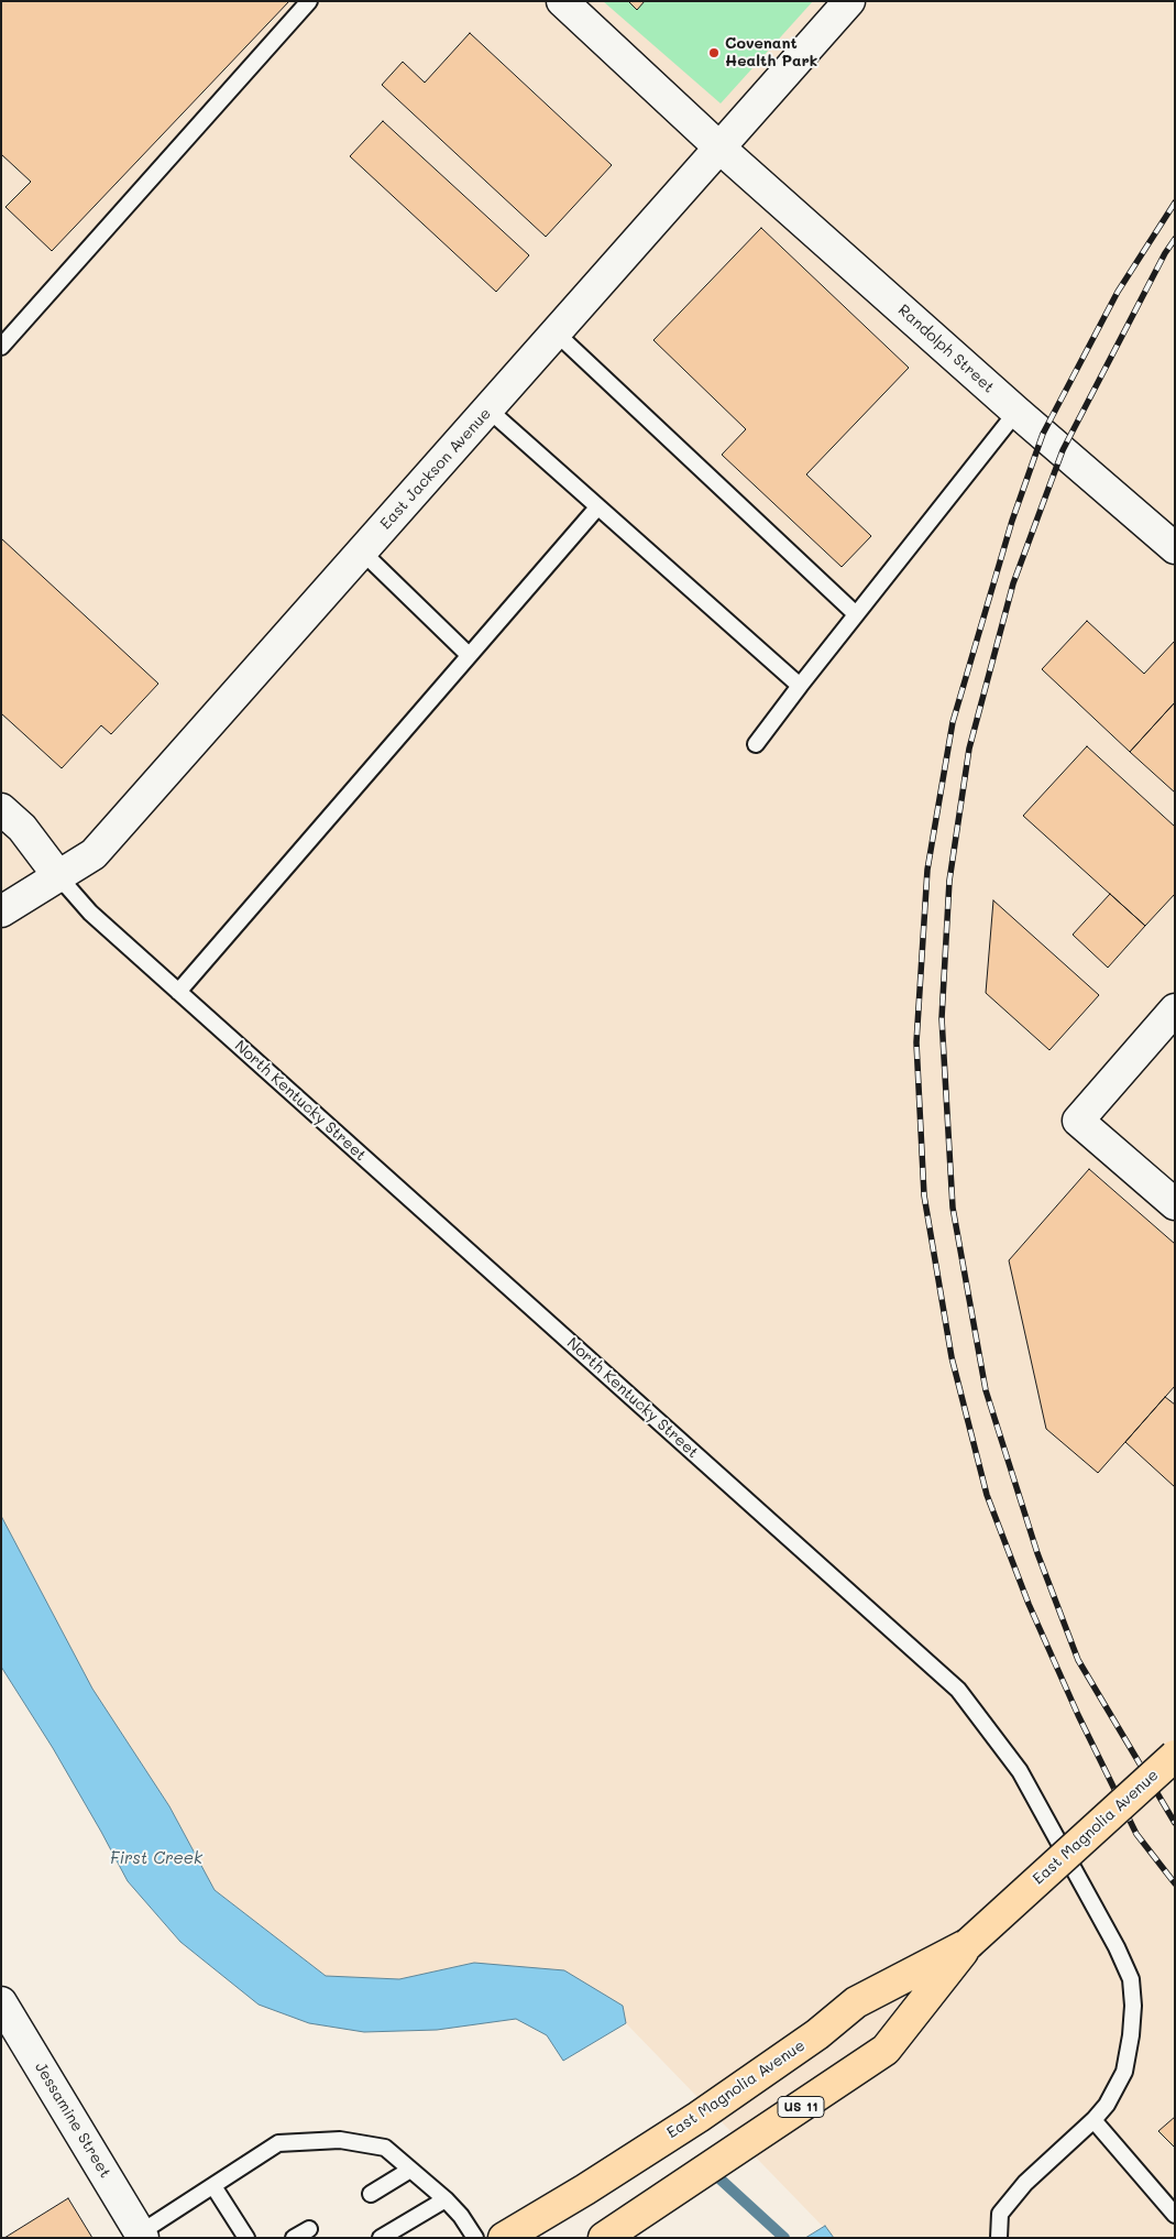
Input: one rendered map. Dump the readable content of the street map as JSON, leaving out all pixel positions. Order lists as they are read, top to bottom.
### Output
{
  "streets": {
    "main road": ["East Magnolia Avenue", "US 11"],
    "street": ["Randolph Street", "East Jackson Avenue", "Jessamine Street"],
    "lane": ["North Kentucky Street"]
  },
  "crossings": [
    ["Randolph Street", "East Jackson Avenue"],
    ["East Jackson Avenue", "North Kentucky Street"]
  ],
  "water": ["First Creek"],
  "places": ["Covenant Health Park"]
}
